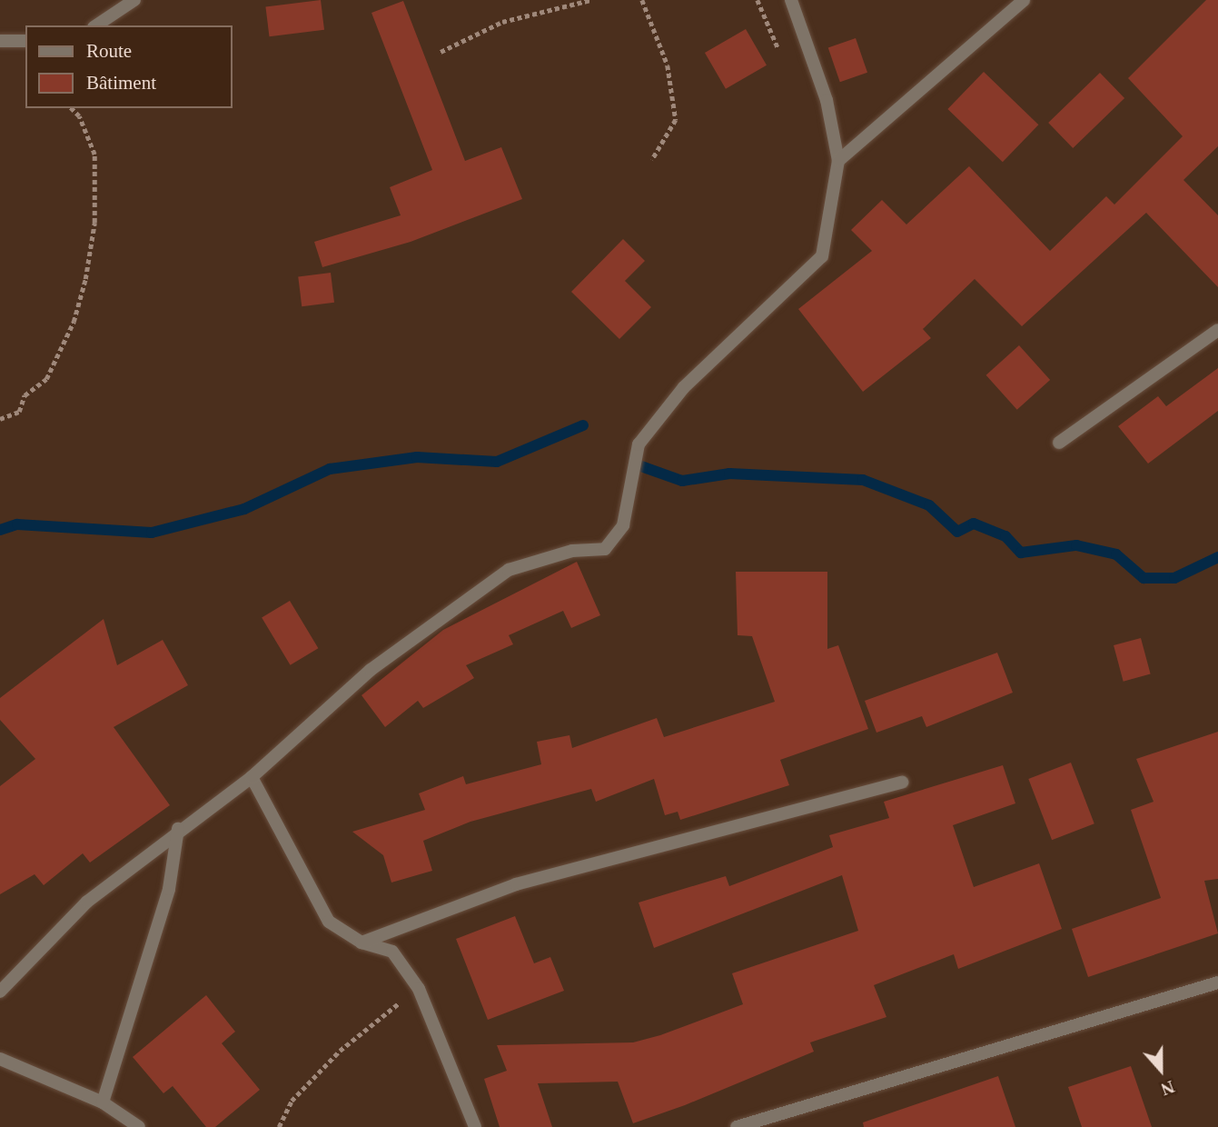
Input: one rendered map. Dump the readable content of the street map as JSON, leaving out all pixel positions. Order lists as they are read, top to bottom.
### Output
{
  "legend": ["Route", "Bâtiment"],
  "north": "bottom"
}
